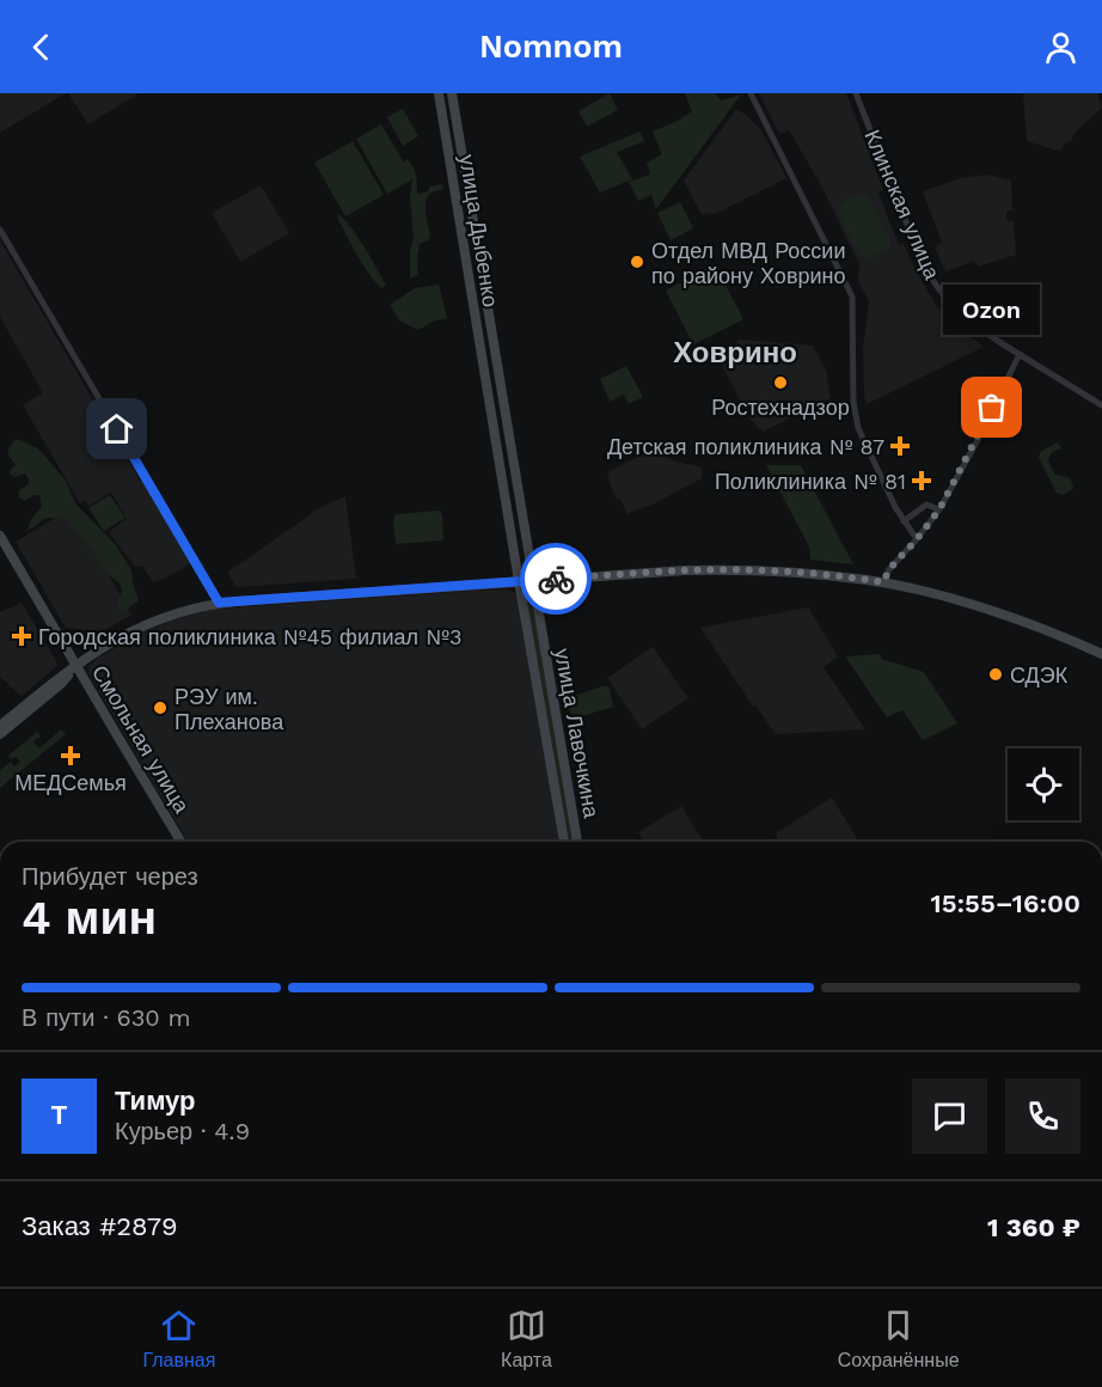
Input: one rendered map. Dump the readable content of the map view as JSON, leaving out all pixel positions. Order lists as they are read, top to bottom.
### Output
{
  "streets": {
    "main road": ["улица Дыбенко", "улица Лавочкина", "Смольная улица"],
    "street": ["Клинская улица"]
  },
  "crossings": [
    ["улица Дыбенко", "улица Лавочкина"]
  ],
  "districts": ["Ховрино"],
  "places": {
    "other": [
      "Отдел МВД России по району Ховрино",
      "Ростехнадзор",
      "Ozon",
      "СДЭК",
      "РЭУ им. Плеханова"
    ],
    "health": [
      "Детская поликлиника № 87",
      "Поликлиника № 81",
      "Городская поликлиника №45 филиал №3",
      "МЕДСемья"
    ]
  },
  "page": {
    "header": "Nomnom",
    "bubble": "Ozon",
    "heading": ["4 мин", "Прибудет через", "15:55–16:00"],
    "panel": [
      "Тимур",
      "Курьер · 4.9",
      "Заказ #2879",
      "1 360 ₽"
    ],
    "bar": "В пути · 630 m",
    "round": "Т",
    "tabs": ["Главная", "Карта", "Сохранённые"]
  }
}
